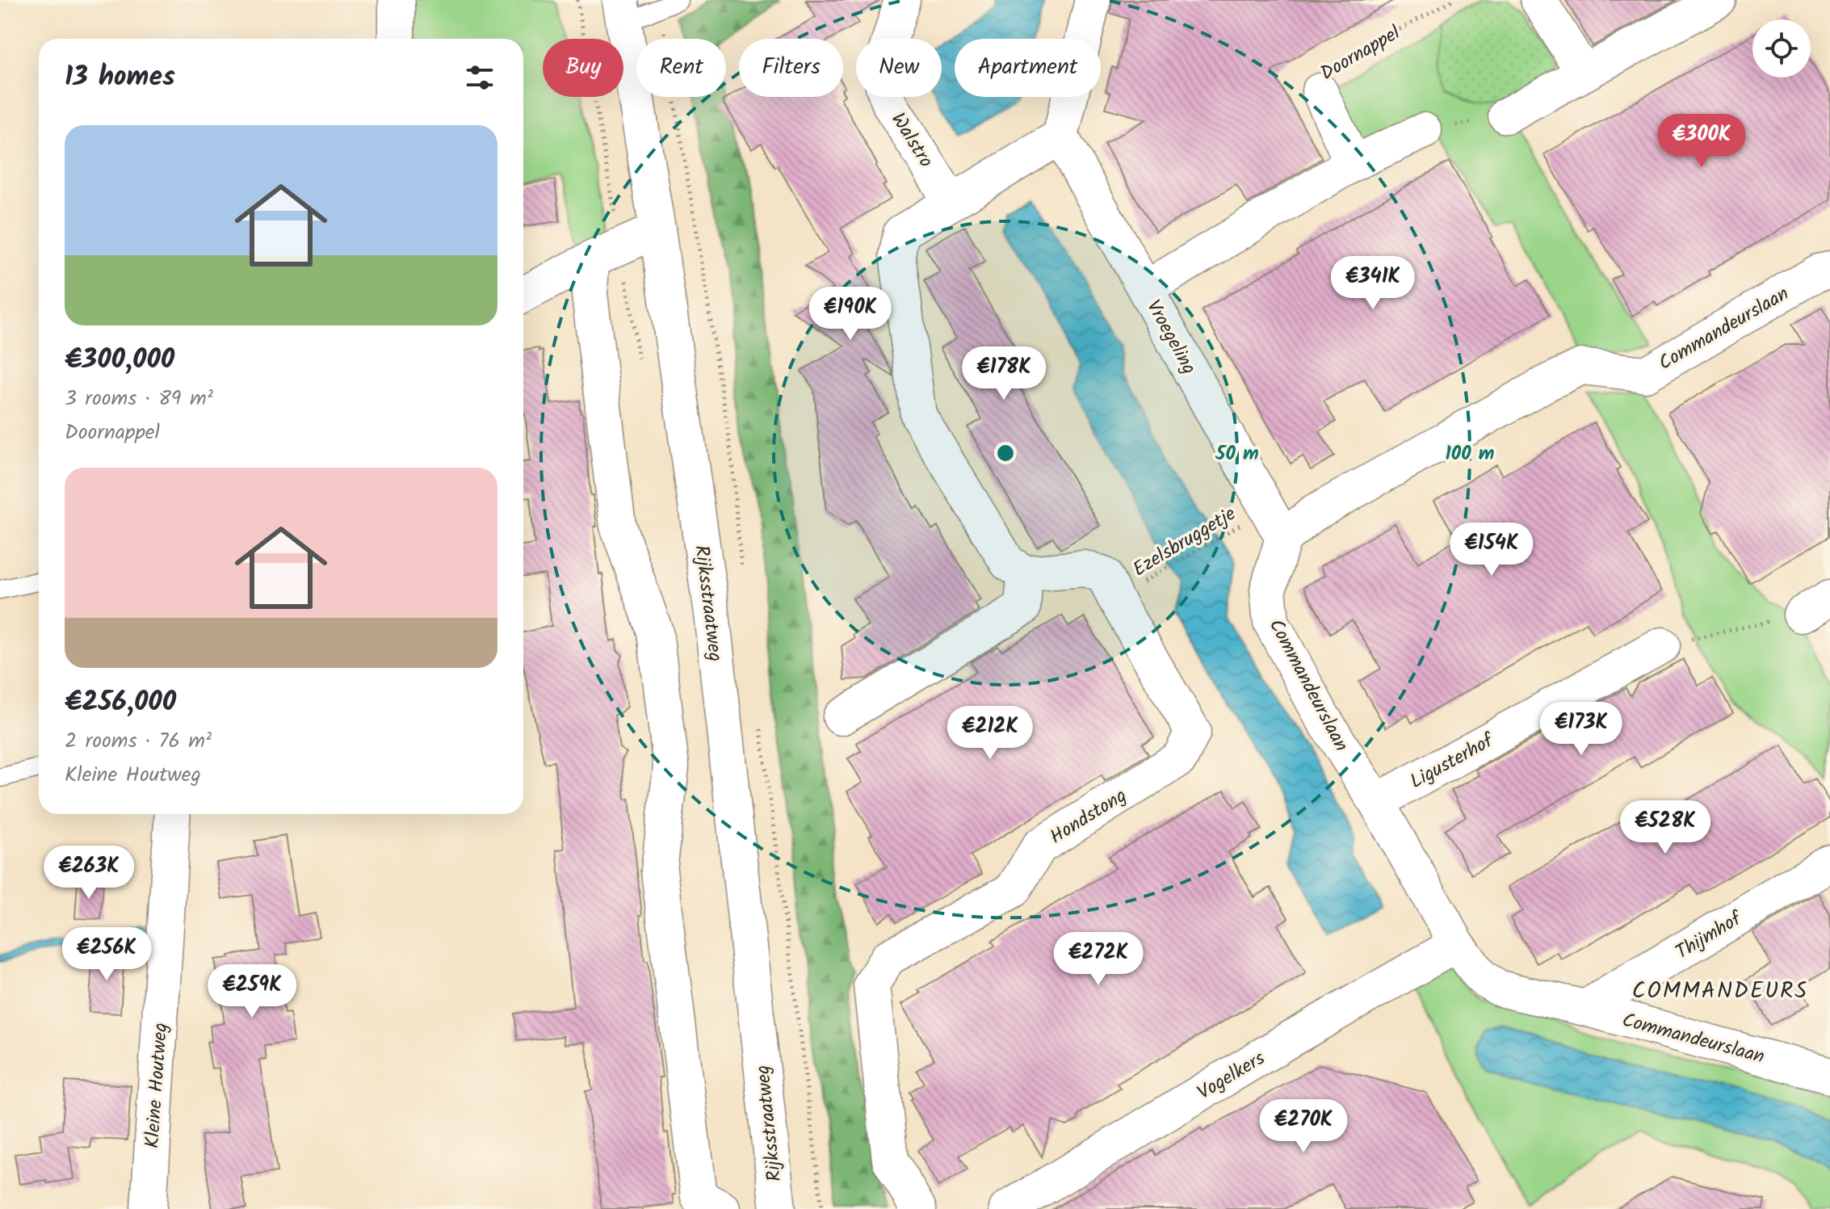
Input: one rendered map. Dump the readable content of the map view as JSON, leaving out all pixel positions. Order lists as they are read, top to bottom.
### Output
{
  "streets": {
    "street": [
      "Doornappel",
      "Walstro",
      "Commandeurslaan",
      "Vroegeling",
      "Rijksstraatweg",
      "Ligusterhof",
      "Hondstong",
      "Thijmhof",
      "Vogelkers",
      "Kleine Houtweg"
    ],
    "path": ["Ezelsbruggetje"]
  },
  "crossings": [
    ["Commandeurslaan", "Vroegeling"],
    ["Commandeurslaan", "Ezelsbruggetje"],
    ["Commandeurslaan", "Ligusterhof"],
    ["Commandeurslaan", "Thijmhof"],
    ["Commandeurslaan", "Vogelkers"],
    ["Vroegeling", "Ezelsbruggetje"],
    ["Ezelsbruggetje", "Hondstong"]
  ],
  "districts": ["COMMANDEURS"],
  "page": {
    "chip": [
      "Buy",
      "Rent",
      "Filters",
      "New",
      "Apartment"
    ],
    "heading": "13 homes",
    "price": [
      "€300K",
      "€341K",
      "€190K",
      "€178K",
      "€154K",
      "€173K",
      "€212K",
      "€528K",
      "€263K",
      "€256K",
      "€272K",
      "€259K",
      "€270K"
    ],
    "list": [
      {
        "name": "€300,000",
        "note": "3 rooms · 89 m² · Doornappel"
      },
      {
        "name": "€256,000",
        "note": "2 rooms · 76 m² · Kleine Houtweg"
      }
    ]
  },
  "rings": ["50 m", "100 m"]
}
